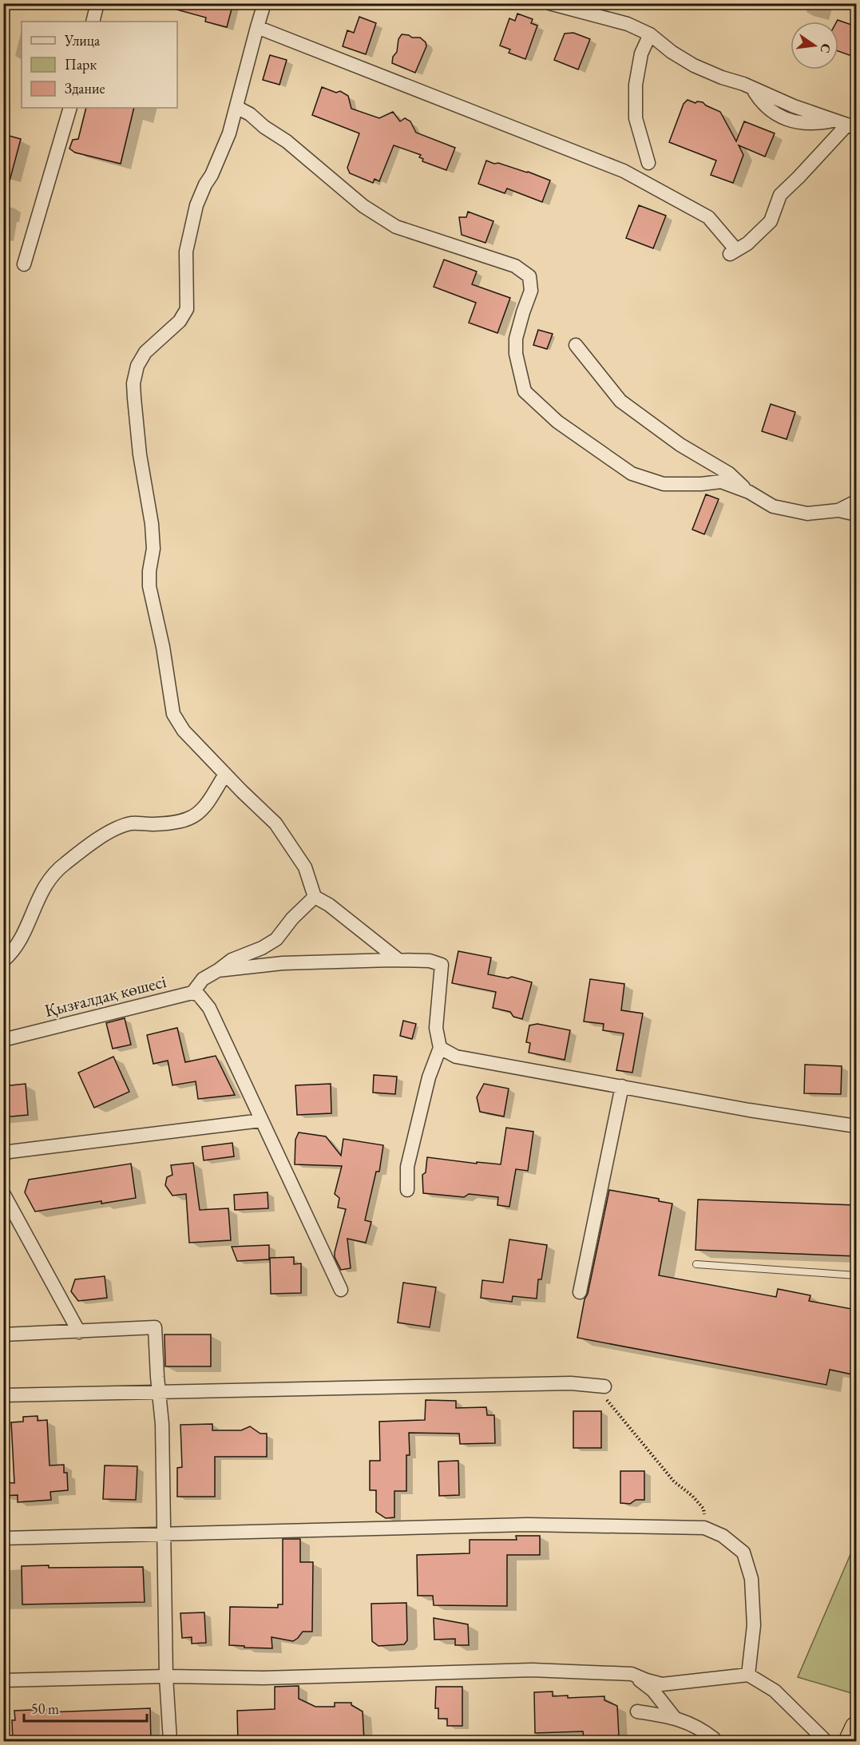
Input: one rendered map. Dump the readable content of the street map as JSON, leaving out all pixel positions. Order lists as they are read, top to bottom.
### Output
{
  "streets": {
    "street": ["Қызғалдақ көшесі"]
  },
  "legend": ["Улица", "Парк", "Здание"],
  "scale_bar": "50 m",
  "north": "right"
}
